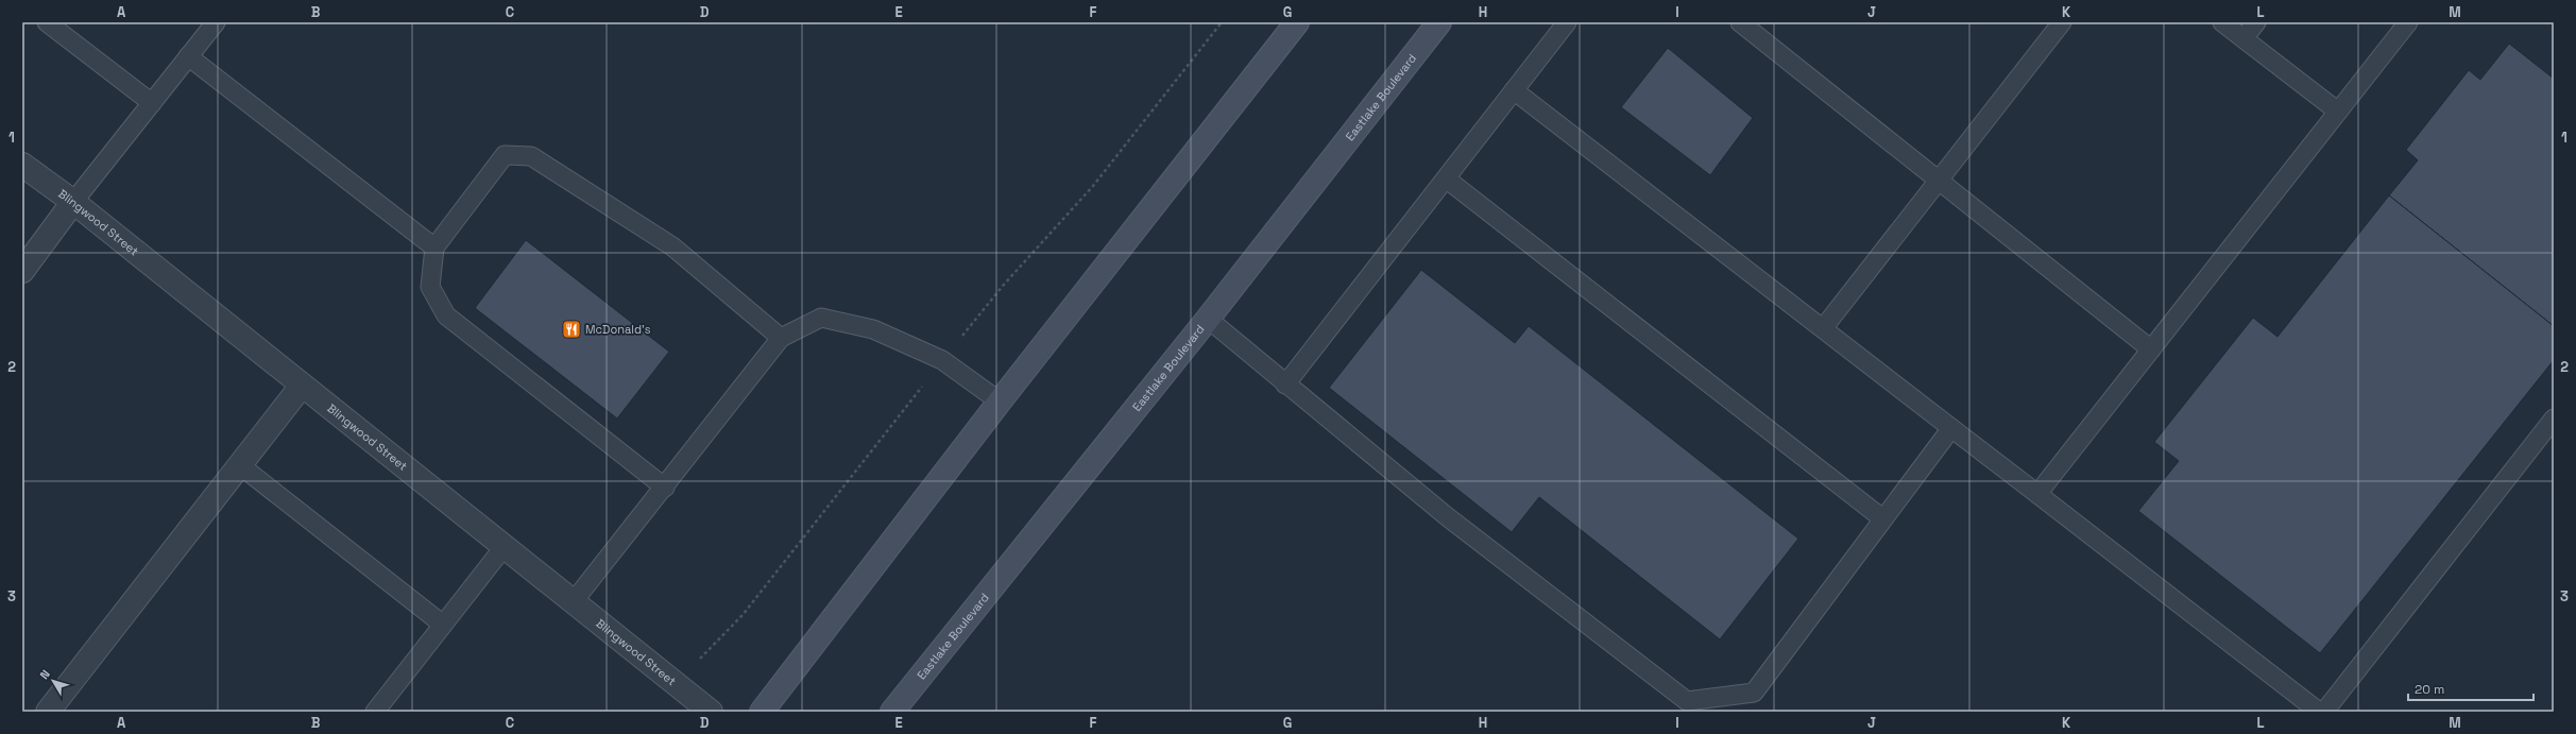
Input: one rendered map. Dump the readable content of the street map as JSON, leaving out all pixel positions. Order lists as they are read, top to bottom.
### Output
{
  "streets": {
    "main road": ["Eastlake Boulevard"],
    "street": ["Blingwood Street"]
  },
  "places": {
    "restaurant": ["McDonald's"]
  },
  "scale_bar": "20 m",
  "north": "top left",
  "grid": {
    "columns": [
      "A",
      "B",
      "C",
      "D",
      "E",
      "F",
      "G",
      "H",
      "I",
      "J",
      "K",
      "L",
      "M"
    ],
    "rows": ["1", "2", "3"]
  }
}
